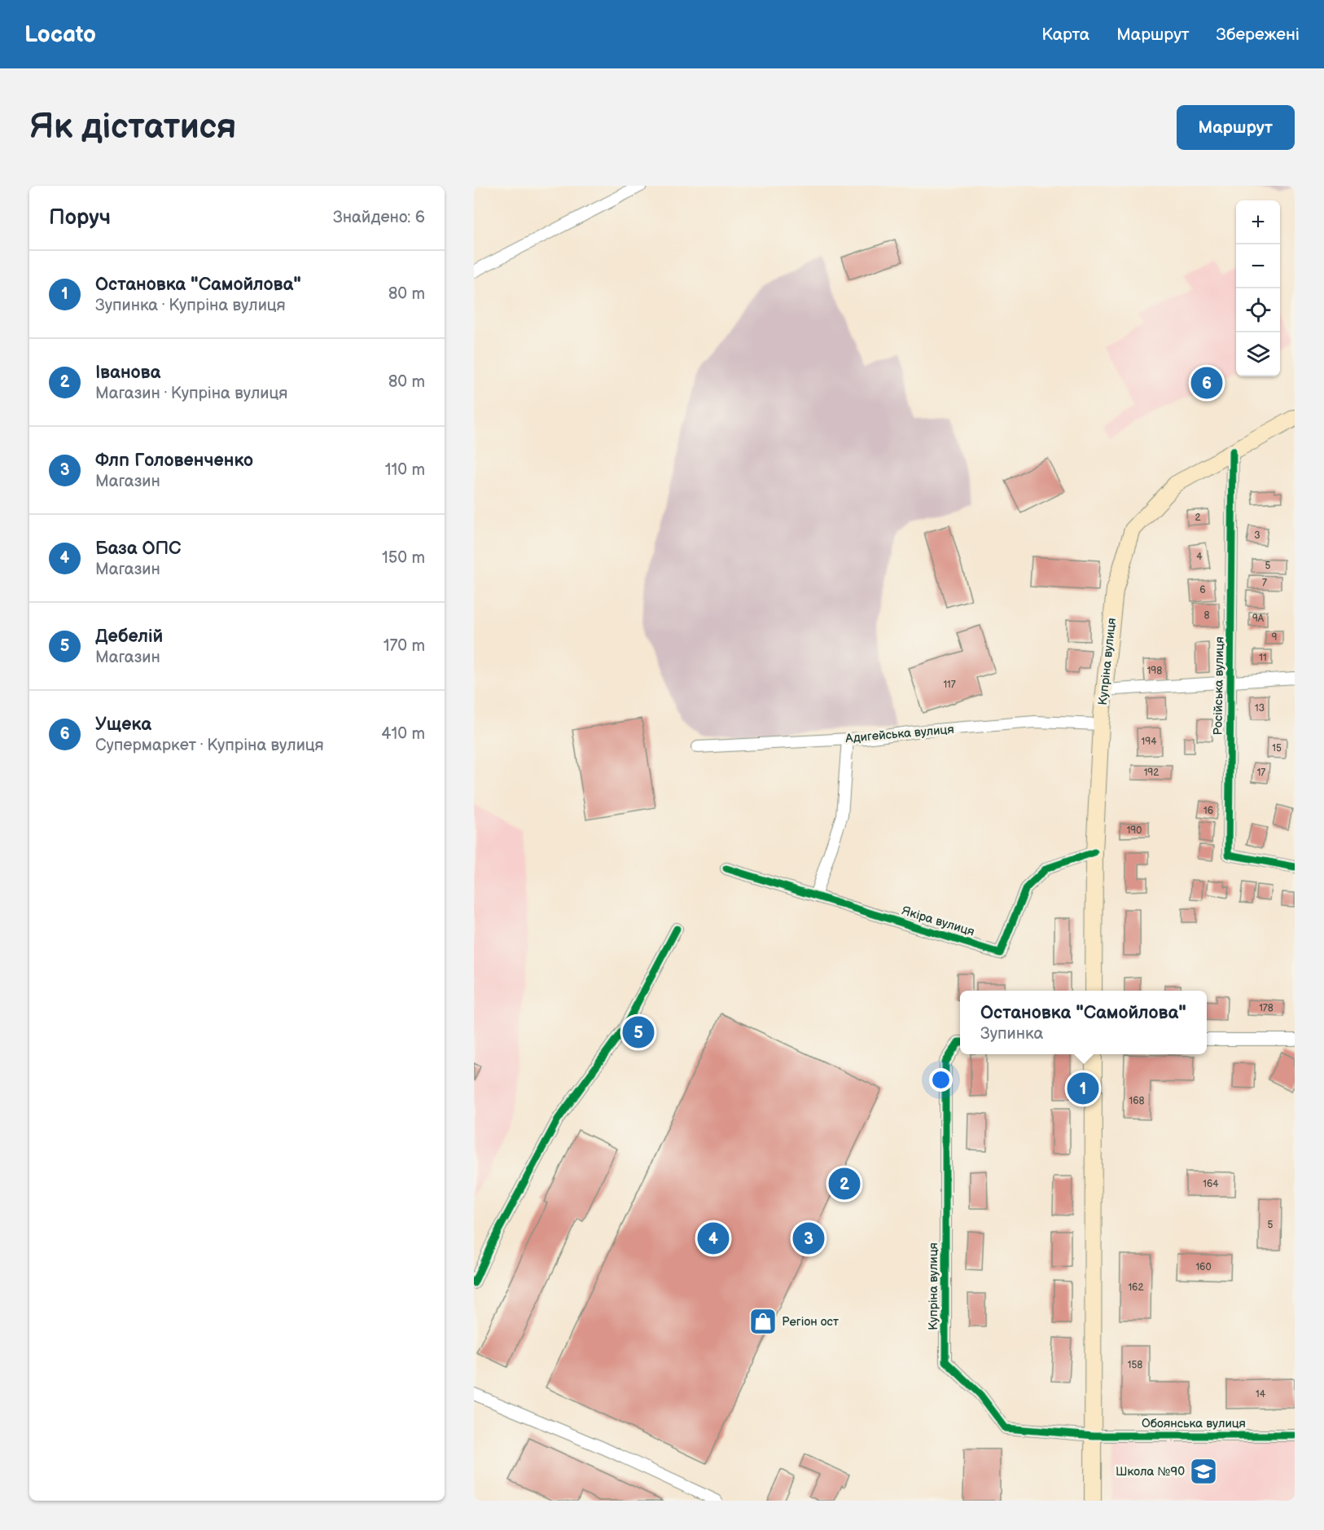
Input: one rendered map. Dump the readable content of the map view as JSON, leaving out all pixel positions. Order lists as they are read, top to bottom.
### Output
{
  "streets": {
    "main road": ["Купріна вулиця"],
    "street": [
      "Російська вулиця",
      "Адигейська вулиця",
      "Якіра вулиця",
      "Обоянська вулиця"
    ]
  },
  "crossings": [
    ["Купріна вулиця", "Російська вулиця"],
    ["Купріна вулиця", "Адигейська вулиця"],
    ["Купріна вулиця", "Якіра вулиця"],
    ["Купріна вулиця", "Обоянська вулиця"]
  ],
  "places": {
    "shop": ["Регіон ост"],
    "school or university": ["Школа №90"]
  },
  "house_numbers": [
    "2",
    "3",
    "4",
    "5",
    "7",
    "6",
    "8",
    "9А",
    "9",
    "11",
    "198",
    "117",
    "13",
    "194",
    "15",
    "192",
    "17",
    "16",
    "190",
    "178",
    "168",
    "164",
    "5",
    "160",
    "162",
    "158",
    "14"
  ],
  "page": {
    "header": "Locato",
    "nav": ["Карта", "Маршрут", "Збережені"],
    "buttons": "Маршрут",
    "title": "Як дістатися",
    "heading": ["Поруч", "Знайдено: 6"],
    "map_buttons": ["+", "−"],
    "list": [
      {
        "mark": "1",
        "name": "Остановка \"Самойлова\"",
        "note": "Зупинка · Купріна вулиця",
        "value": "80 m"
      },
      {
        "mark": "2",
        "name": "Іванова",
        "note": "Магазин · Купріна вулиця",
        "value": "80 m"
      },
      {
        "mark": "3",
        "name": "Флп Головенченко",
        "note": "Магазин",
        "value": "110 m"
      },
      {
        "mark": "4",
        "name": "База ОПС",
        "note": "Магазин",
        "value": "150 m"
      },
      {
        "mark": "5",
        "name": "Дебелій",
        "note": "Магазин",
        "value": "170 m"
      },
      {
        "mark": "6",
        "name": "Ущека",
        "note": "Супермаркет · Купріна вулиця",
        "value": "410 m"
      }
    ],
    "pins": [
      "6",
      "5",
      "1",
      "2",
      "3",
      "4"
    ],
    "popup": ["Остановка \"Самойлова\"", "Зупинка"]
  }
}
